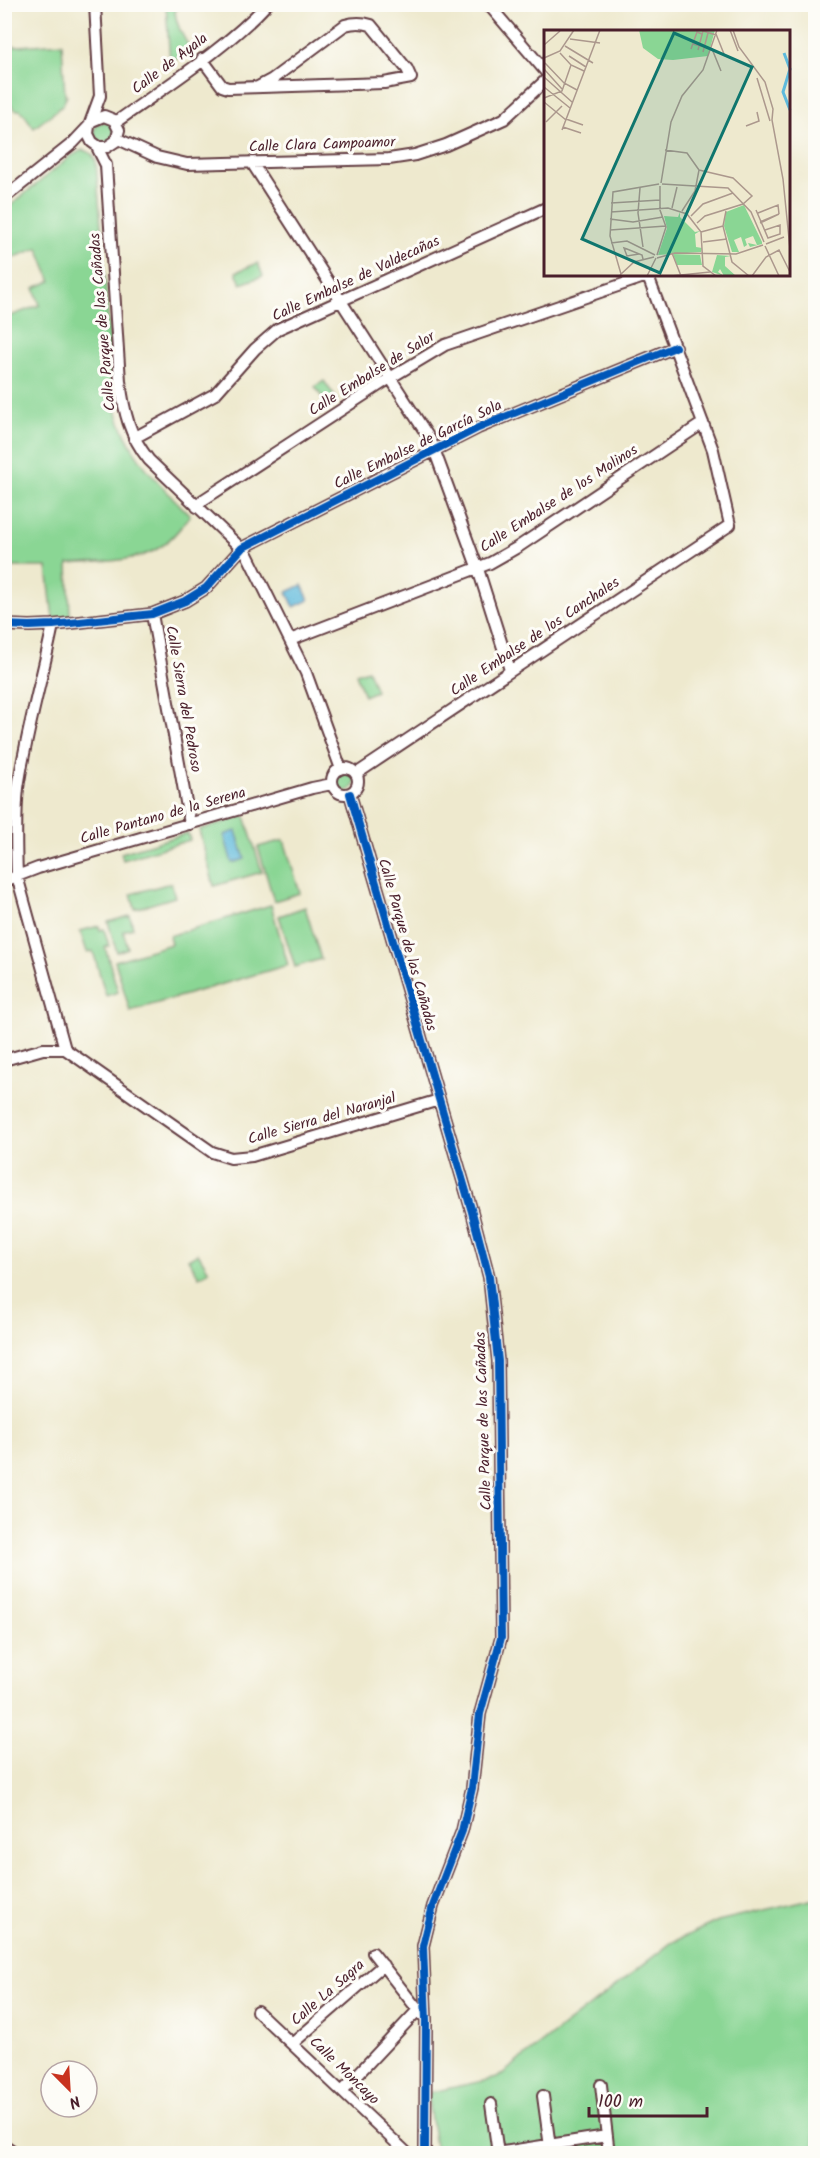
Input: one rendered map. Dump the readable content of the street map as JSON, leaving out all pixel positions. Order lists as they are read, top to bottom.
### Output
{
  "streets": {
    "street": [
      "Calle de Ayala",
      "Calle Clara Campoamor",
      "Calle Embalse de Valdecañas",
      "Calle Parque de las Cañadas",
      "Calle Embalse de Salor",
      "Calle Embalse de García Sola",
      "Calle Embalse de los Molinos",
      "Calle Embalse de los Canchales",
      "Calle Sierra del Pedroso",
      "Calle Pantano de la Serena",
      "Calle Sierra del Naranjal",
      "Calle La Sagra",
      "Calle Moncayo"
    ]
  },
  "crossings": [
    ["Calle de Ayala", "Calle Clara Campoamor"],
    ["Calle de Ayala", "Calle Parque de las Cañadas"],
    ["Calle Clara Campoamor", "Calle Parque de las Cañadas"],
    ["Calle Embalse de Valdecañas", "Calle Parque de las Cañadas"],
    ["Calle Parque de las Cañadas", "Calle Embalse de Salor"],
    ["Calle Parque de las Cañadas", "Calle Embalse de García Sola"],
    ["Calle Parque de las Cañadas", "Calle Embalse de los Molinos"],
    ["Calle Parque de las Cañadas", "Calle Embalse de los Canchales"],
    ["Calle Parque de las Cañadas", "Calle Pantano de la Serena"],
    ["Calle Parque de las Cañadas", "Calle Sierra del Naranjal"],
    ["Calle Embalse de los Molinos", "Calle Embalse de los Canchales"],
    ["Calle Embalse de los Canchales", "Calle Pantano de la Serena"],
    ["Calle Sierra del Pedroso", "Calle Pantano de la Serena"],
    ["Calle La Sagra", "Calle Moncayo"]
  ],
  "scale_bar": "100 m",
  "north": "bottom right"
}
